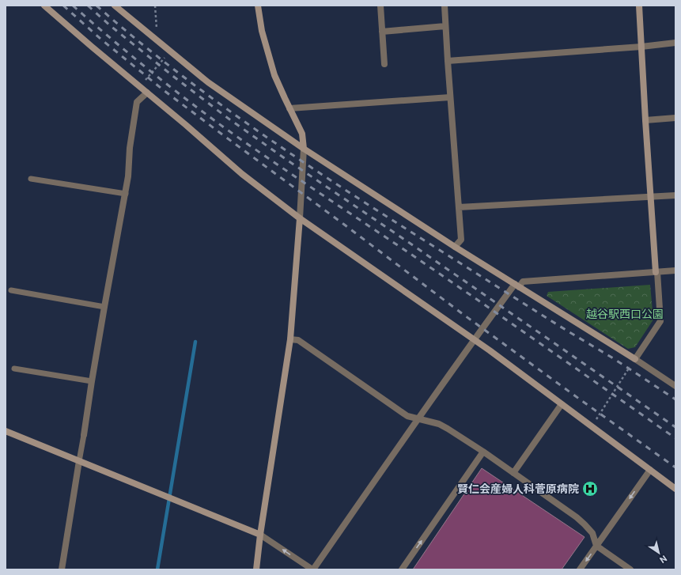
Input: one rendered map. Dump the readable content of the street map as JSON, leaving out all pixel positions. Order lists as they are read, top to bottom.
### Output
{
  "parks": ["越谷駅西口公園"],
  "places": {
    "hospital": ["賢仁会産婦人科菅原病院"]
  },
  "north": "bottom right"
}
